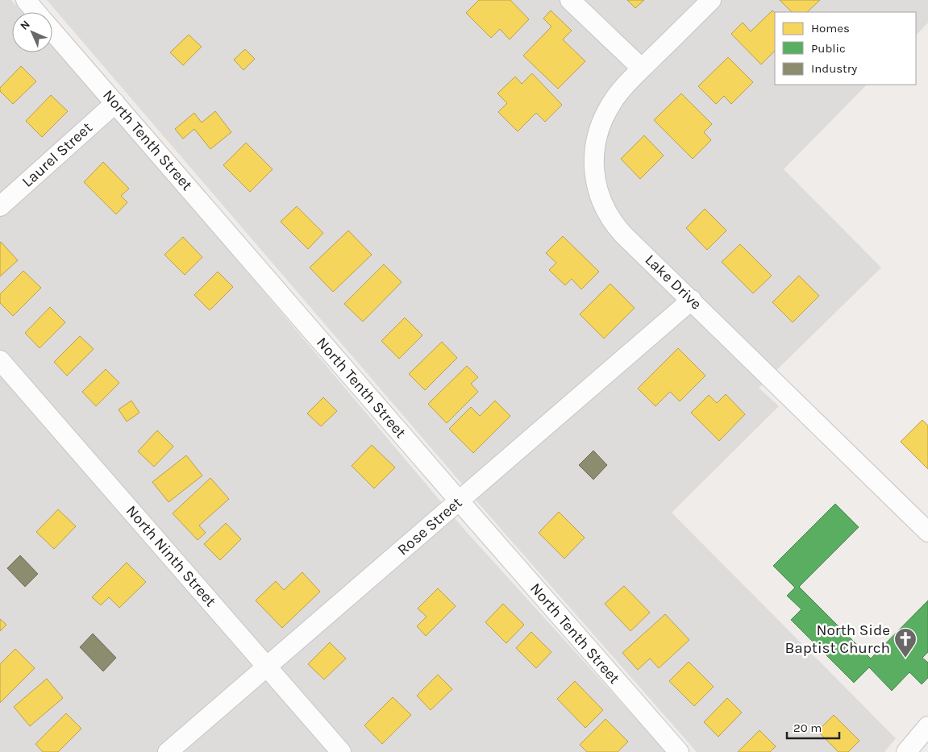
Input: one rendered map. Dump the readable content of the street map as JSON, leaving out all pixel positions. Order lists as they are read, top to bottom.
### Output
{
  "streets": {
    "street": [
      "North Tenth Street",
      "Laurel Street",
      "Lake Drive",
      "Rose Street",
      "North Ninth Street"
    ]
  },
  "crossings": [
    ["North Tenth Street", "Laurel Street"],
    ["North Tenth Street", "Rose Street"],
    ["Lake Drive", "Rose Street"],
    ["Rose Street", "North Ninth Street"]
  ],
  "places": {
    "church": ["North Side Baptist Church"]
  },
  "legend": ["Homes", "Public", "Industry"],
  "scale_bar": "20 m",
  "north": "top left"
}
